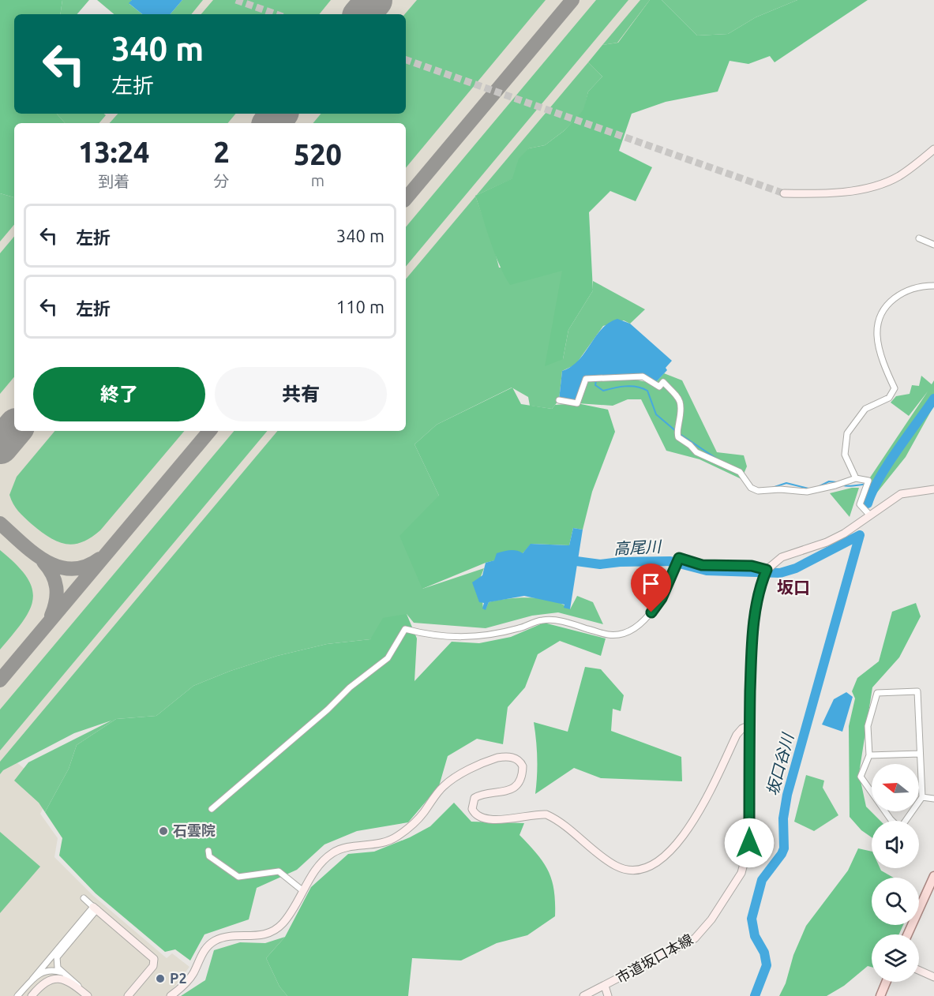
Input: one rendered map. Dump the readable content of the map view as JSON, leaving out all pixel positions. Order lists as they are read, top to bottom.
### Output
{
  "streets": {
    "street": ["市道坂口本線"]
  },
  "districts": ["坂口"],
  "water": ["高尾川", "坂口谷川"],
  "places": ["石雲院", "P2"],
  "north": "left",
  "page": {
    "turn": ["340 m", "左折"],
    "eta": [
      "13:24",
      "到着",
      "2",
      "分",
      "520",
      "m"
    ],
    "list": [
      {
        "name": "左折",
        "value": "340 m"
      },
      {
        "name": "左折",
        "value": "110 m"
      }
    ],
    "buttons": ["終了", "共有"]
  }
}
